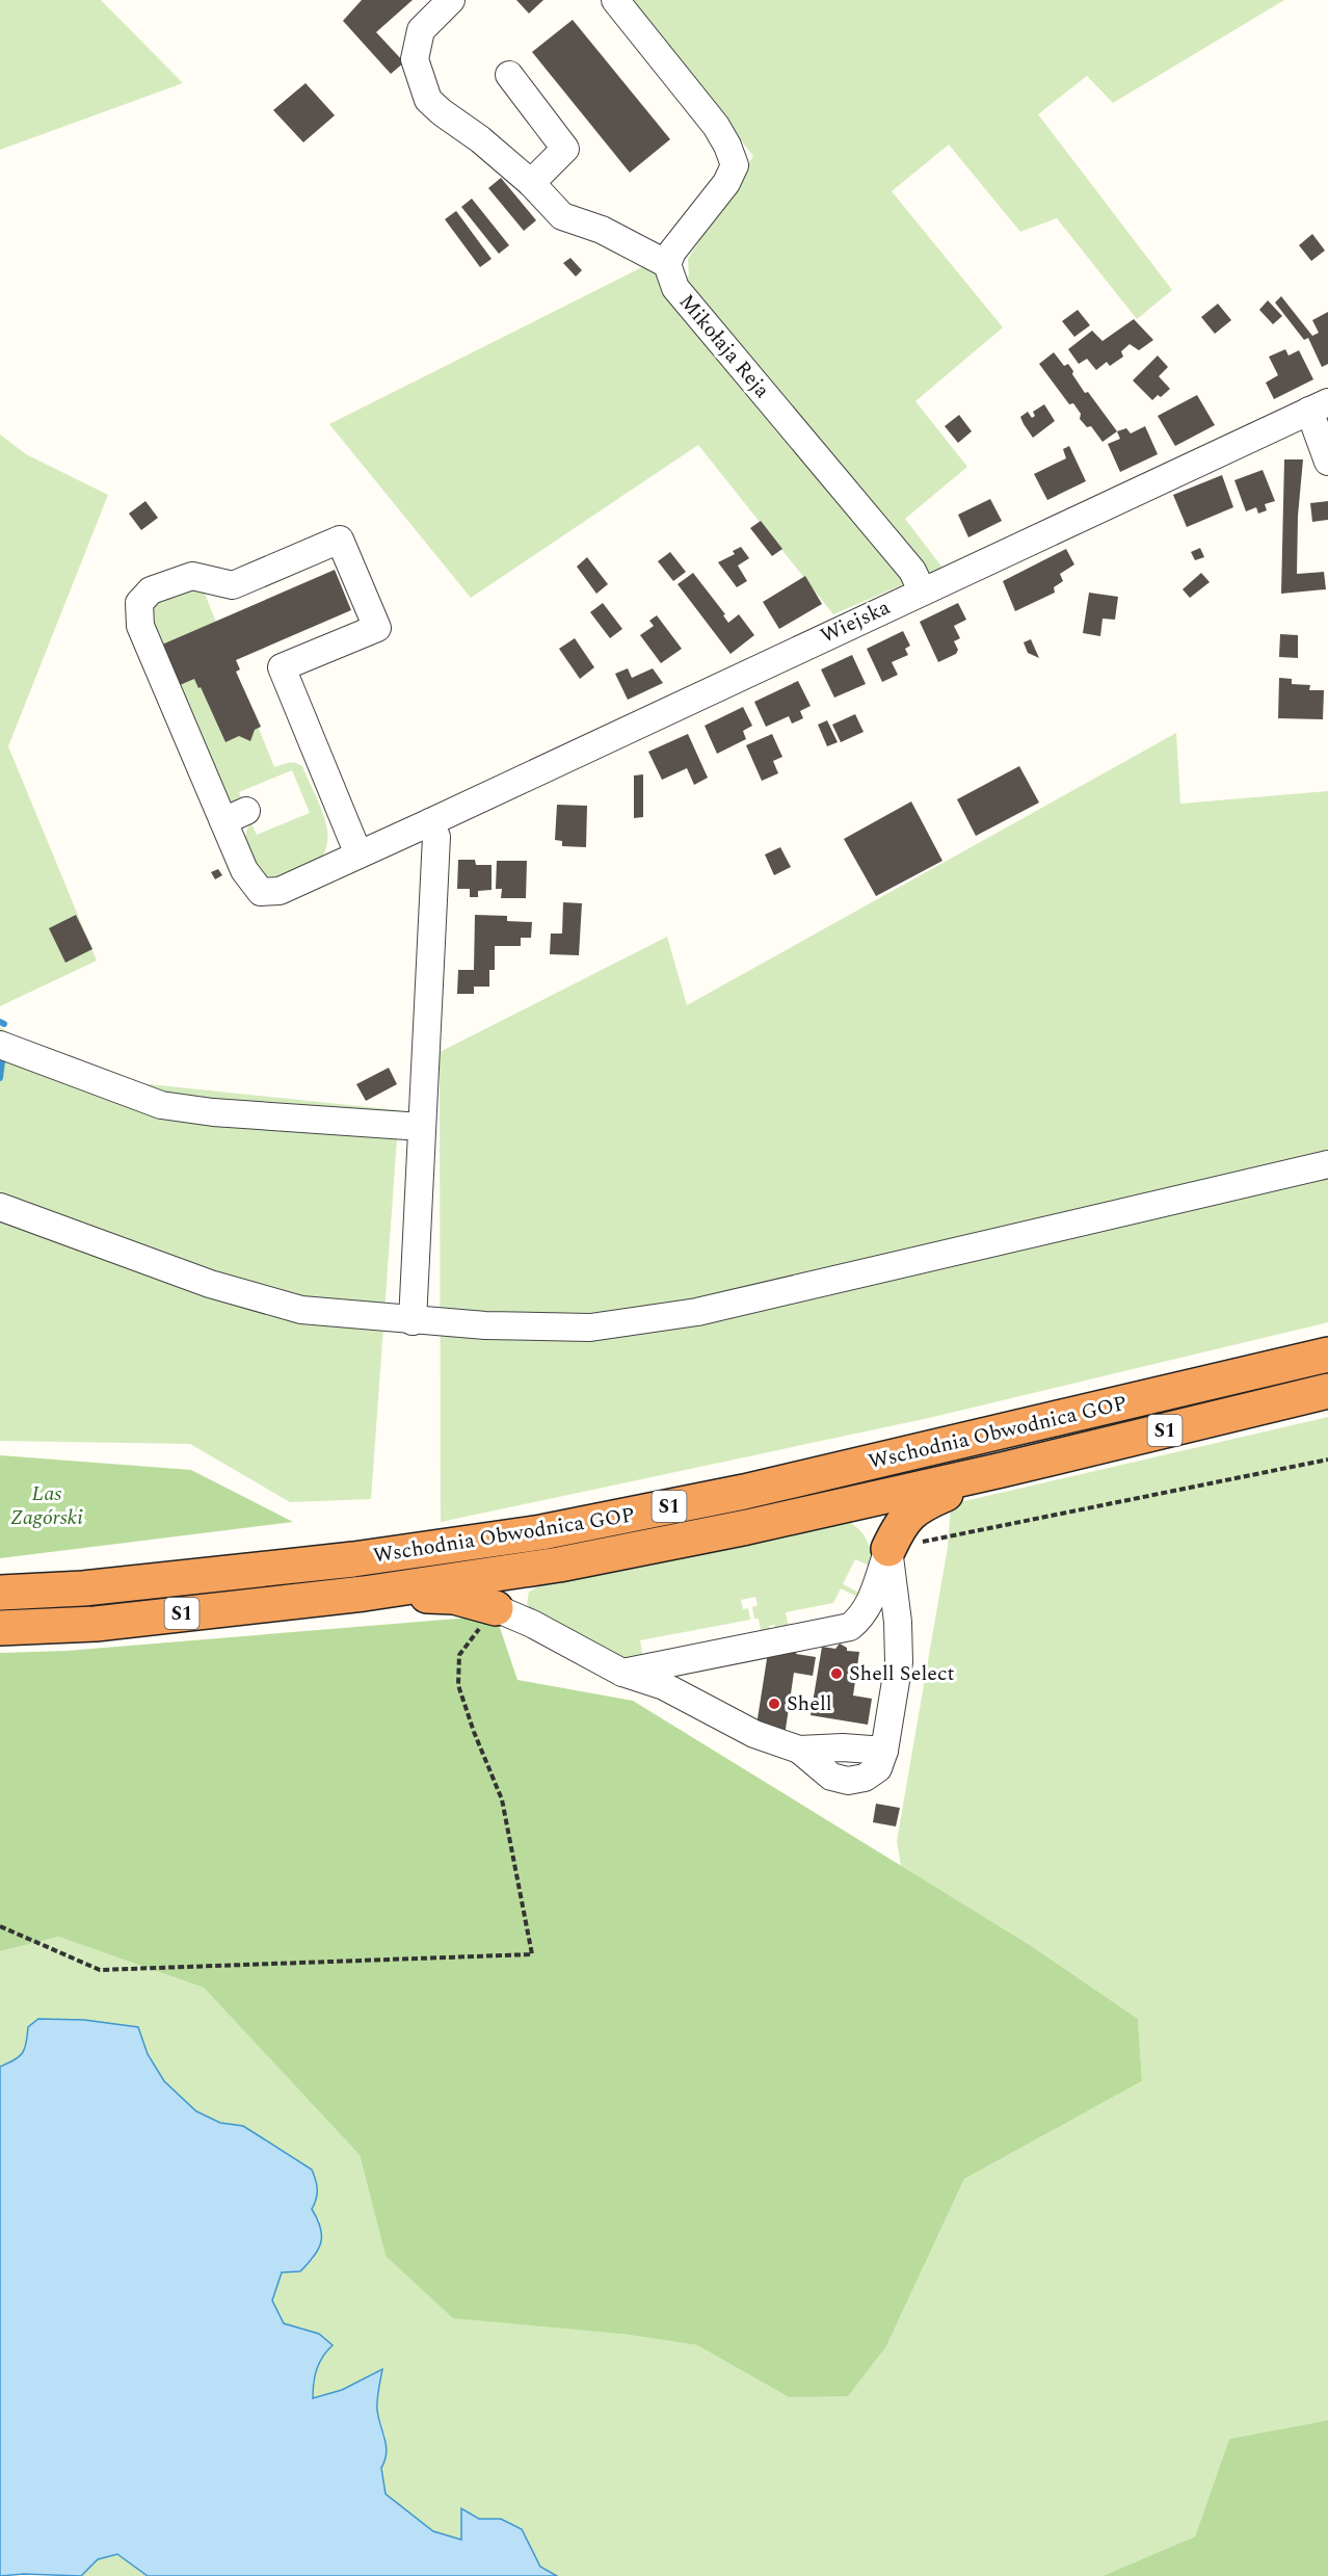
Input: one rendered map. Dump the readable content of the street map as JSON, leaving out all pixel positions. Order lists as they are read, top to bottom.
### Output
{
  "streets": {
    "highway": ["S1", "Wschodnia Obwodnica GOP"],
    "street": ["Mikołaja Reja", "Wiejska"]
  },
  "crossings": [
    ["Mikołaja Reja", "Wiejska"]
  ],
  "parks": ["Las Zagórski"],
  "places": ["Shell Select", "Shell"]
}
